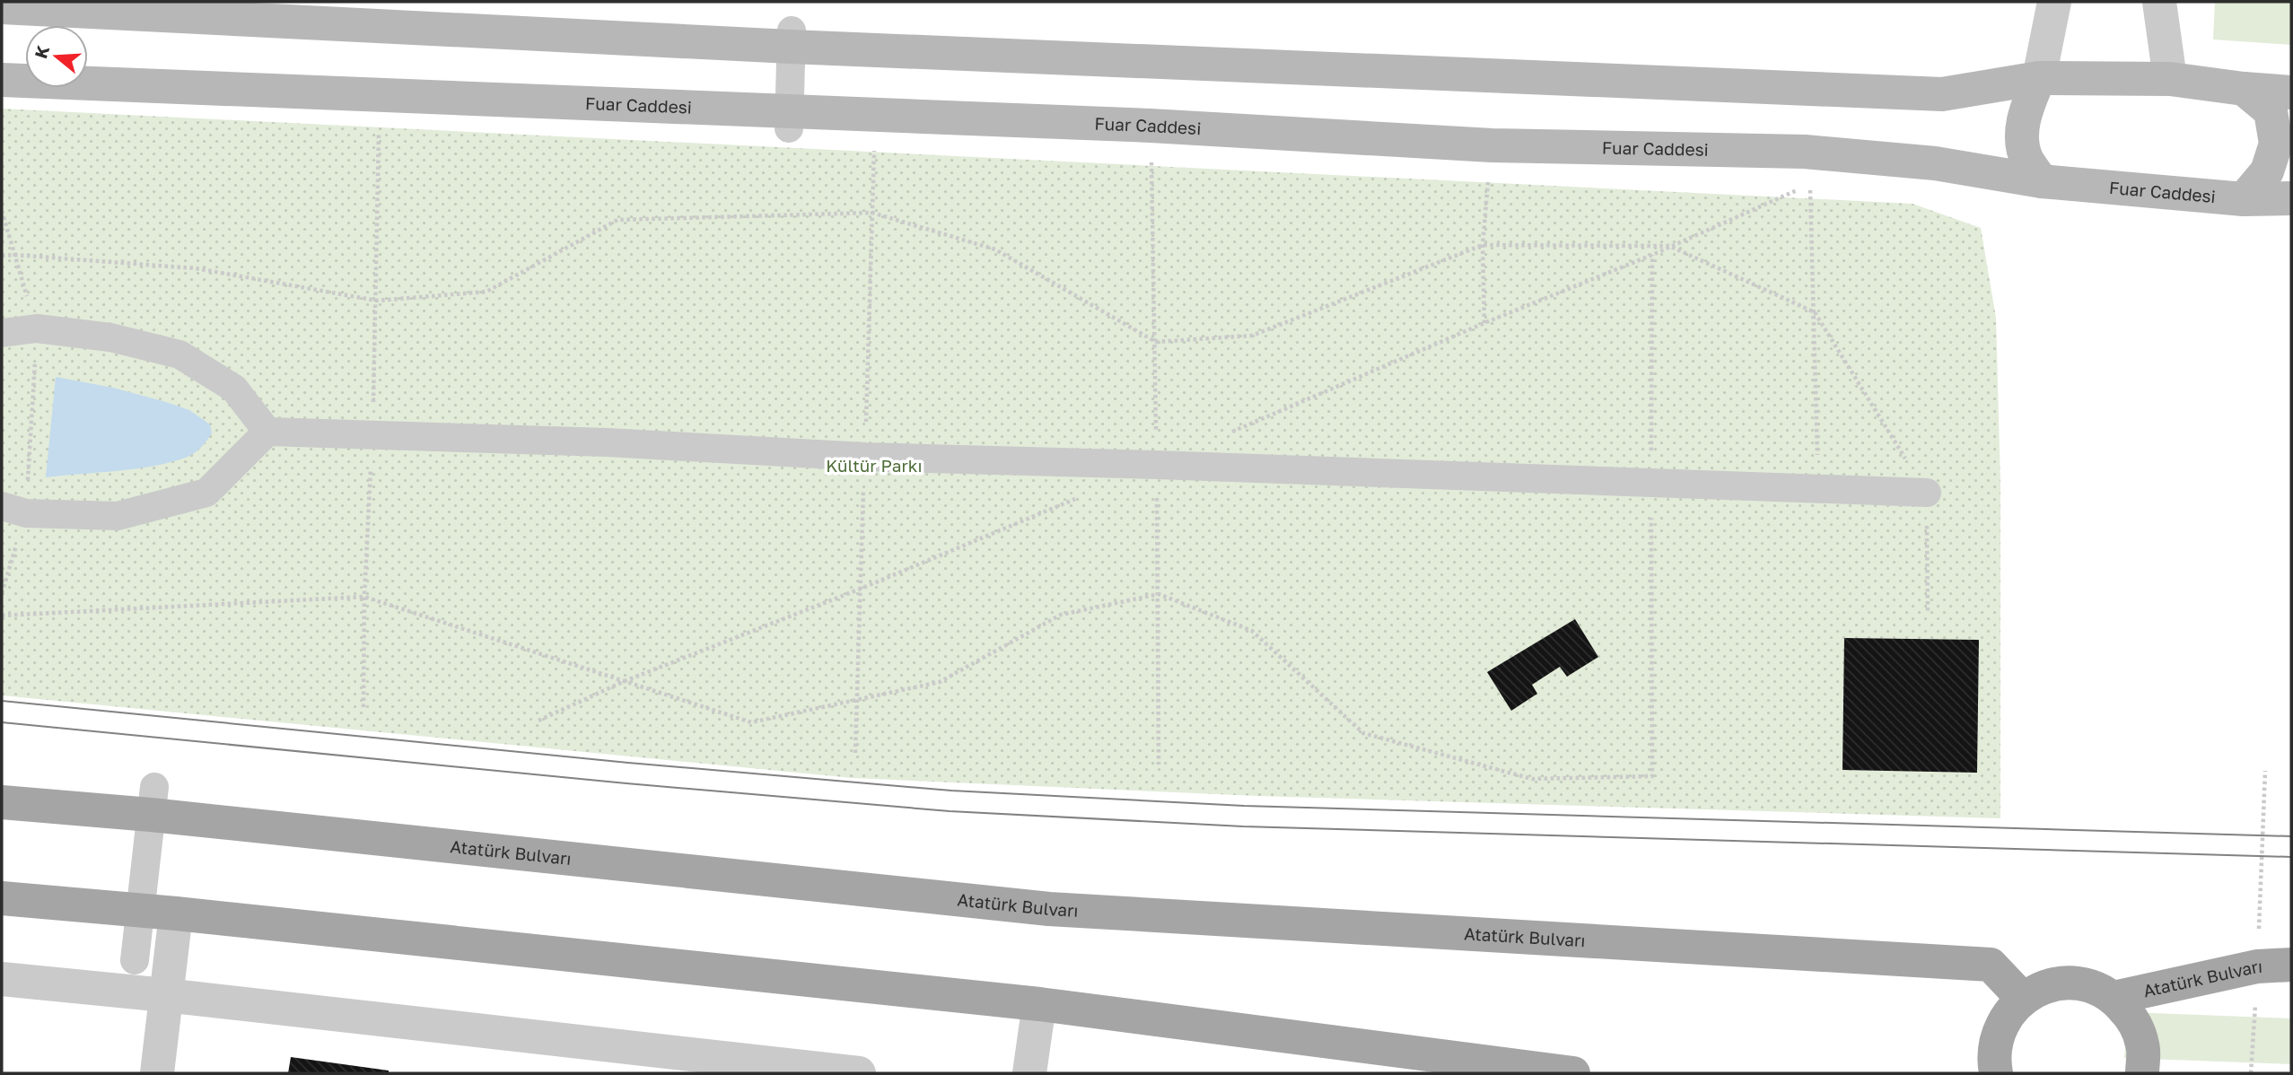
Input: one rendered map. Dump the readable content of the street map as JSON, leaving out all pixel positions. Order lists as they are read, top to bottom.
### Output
{
  "streets": {
    "main road": ["Fuar Caddesi", "Atatürk Bulvarı"]
  },
  "parks": ["Kültür Parkı"],
  "north": "left"
}
